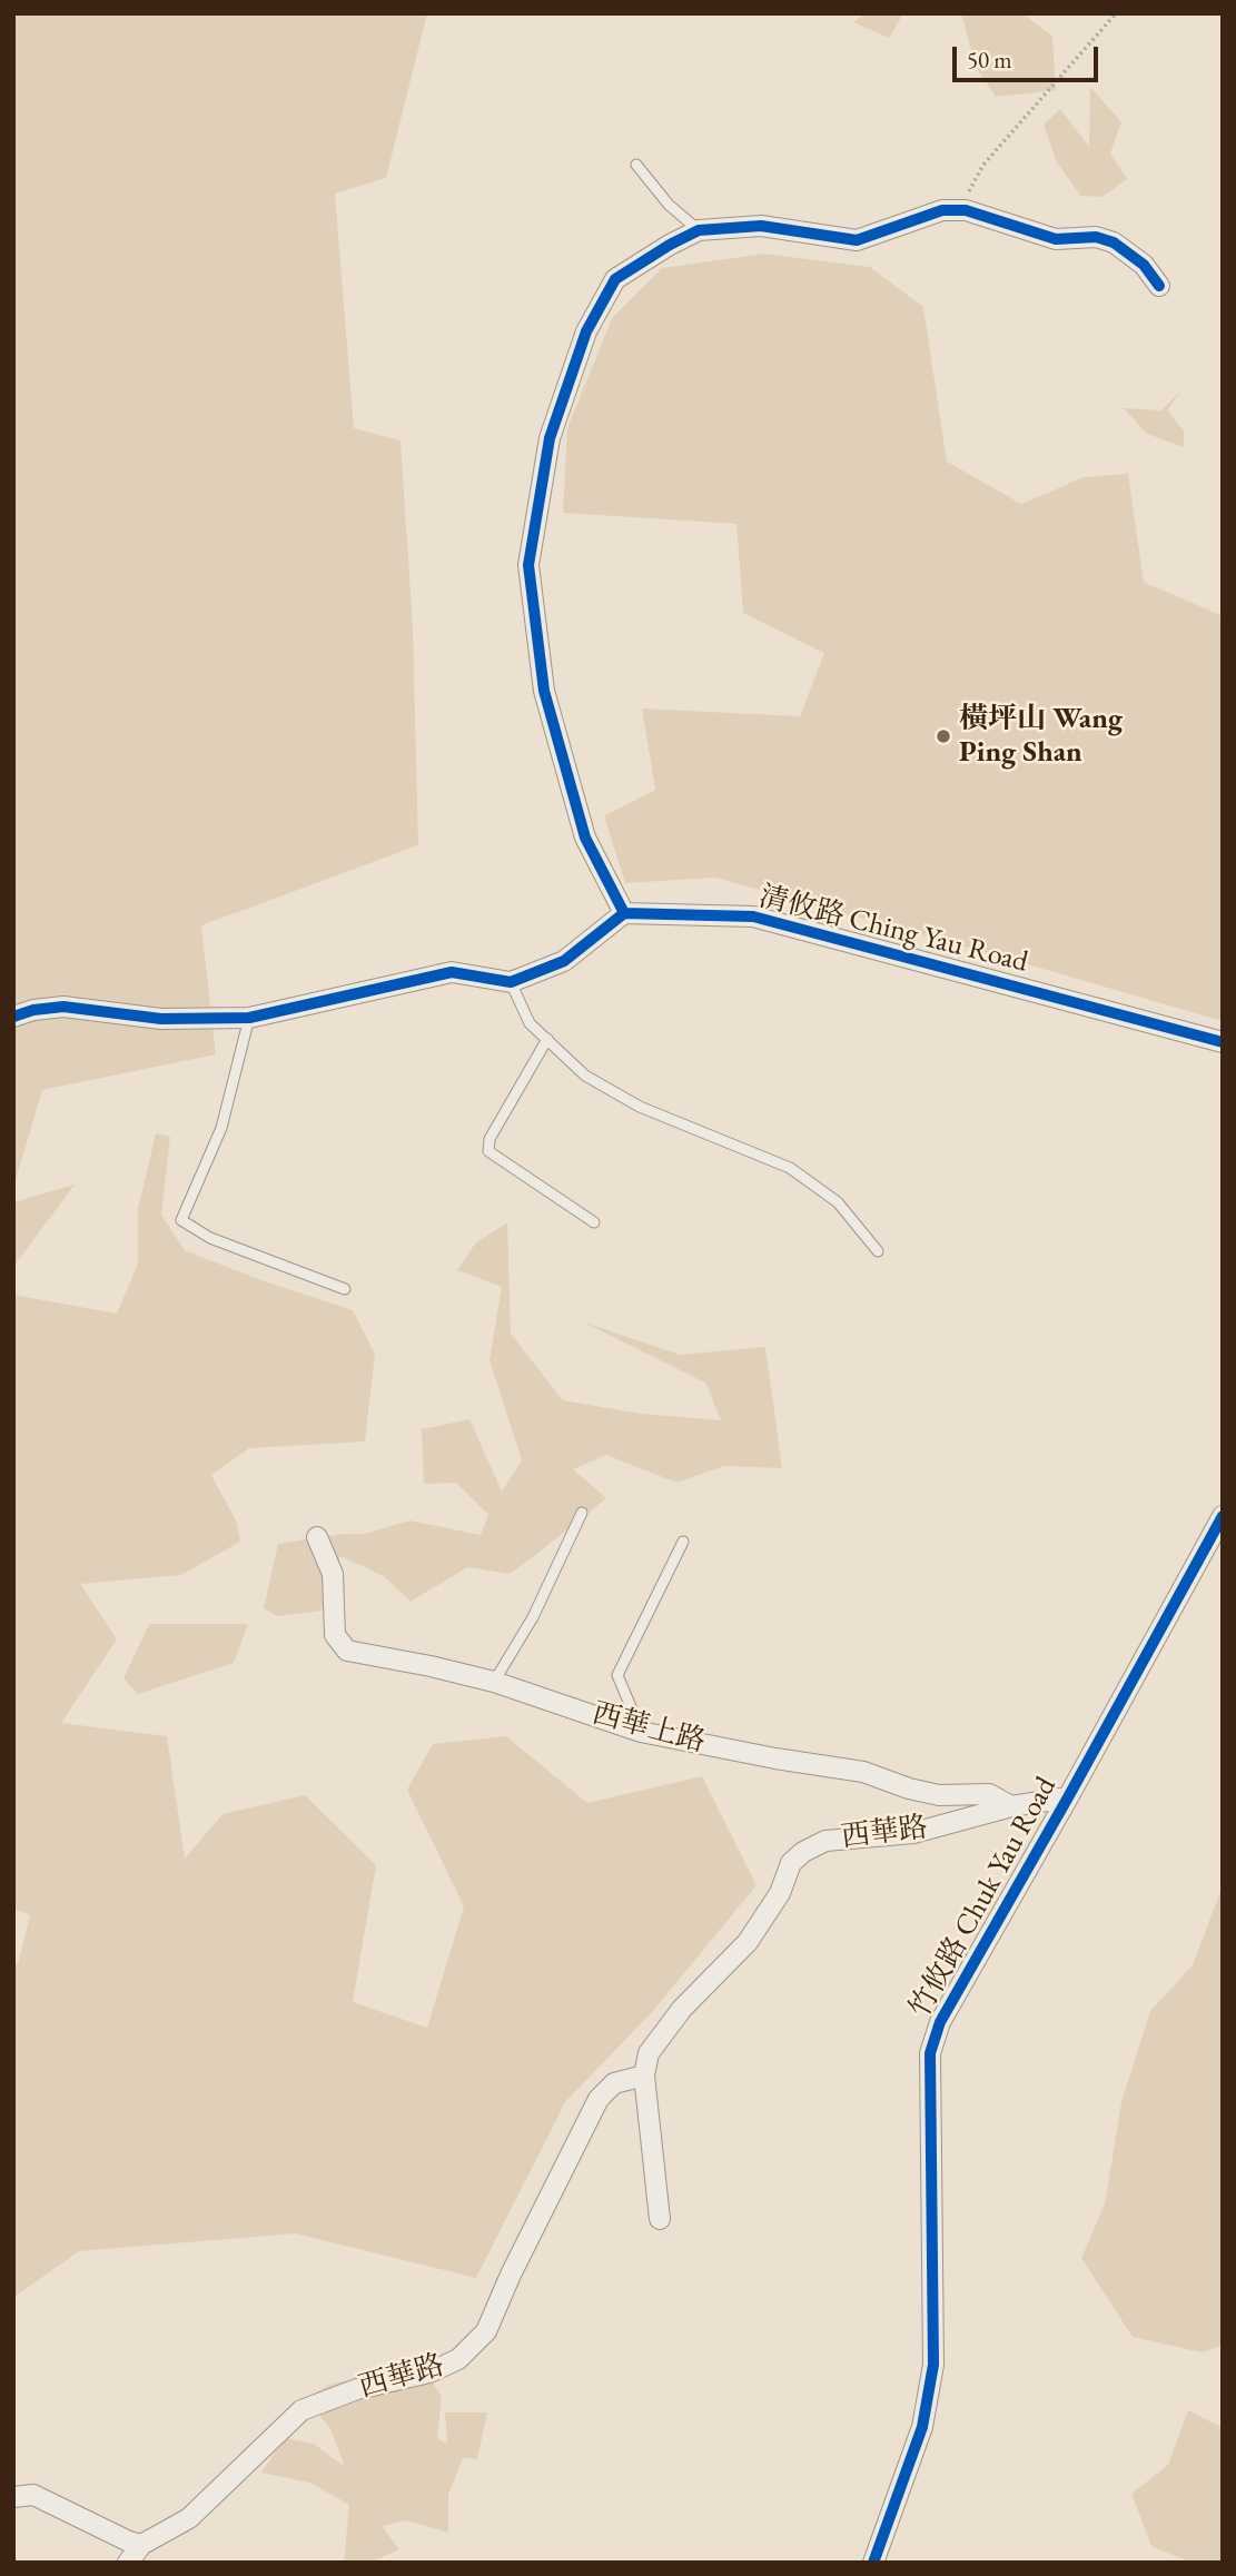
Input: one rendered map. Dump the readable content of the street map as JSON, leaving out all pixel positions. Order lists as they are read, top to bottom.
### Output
{
  "streets": {
    "street": [
      "清攸路 Ching Yau Road",
      "西華上路",
      "西華路",
      "竹攸路 Chuk Yau Road"
    ]
  },
  "crossings": [
    ["西華上路", "西華路"],
    ["西華上路", "竹攸路 Chuk Yau Road"]
  ],
  "places": ["橫坪山 Wang Ping Shan"],
  "scale_bar": "50 m"
}
